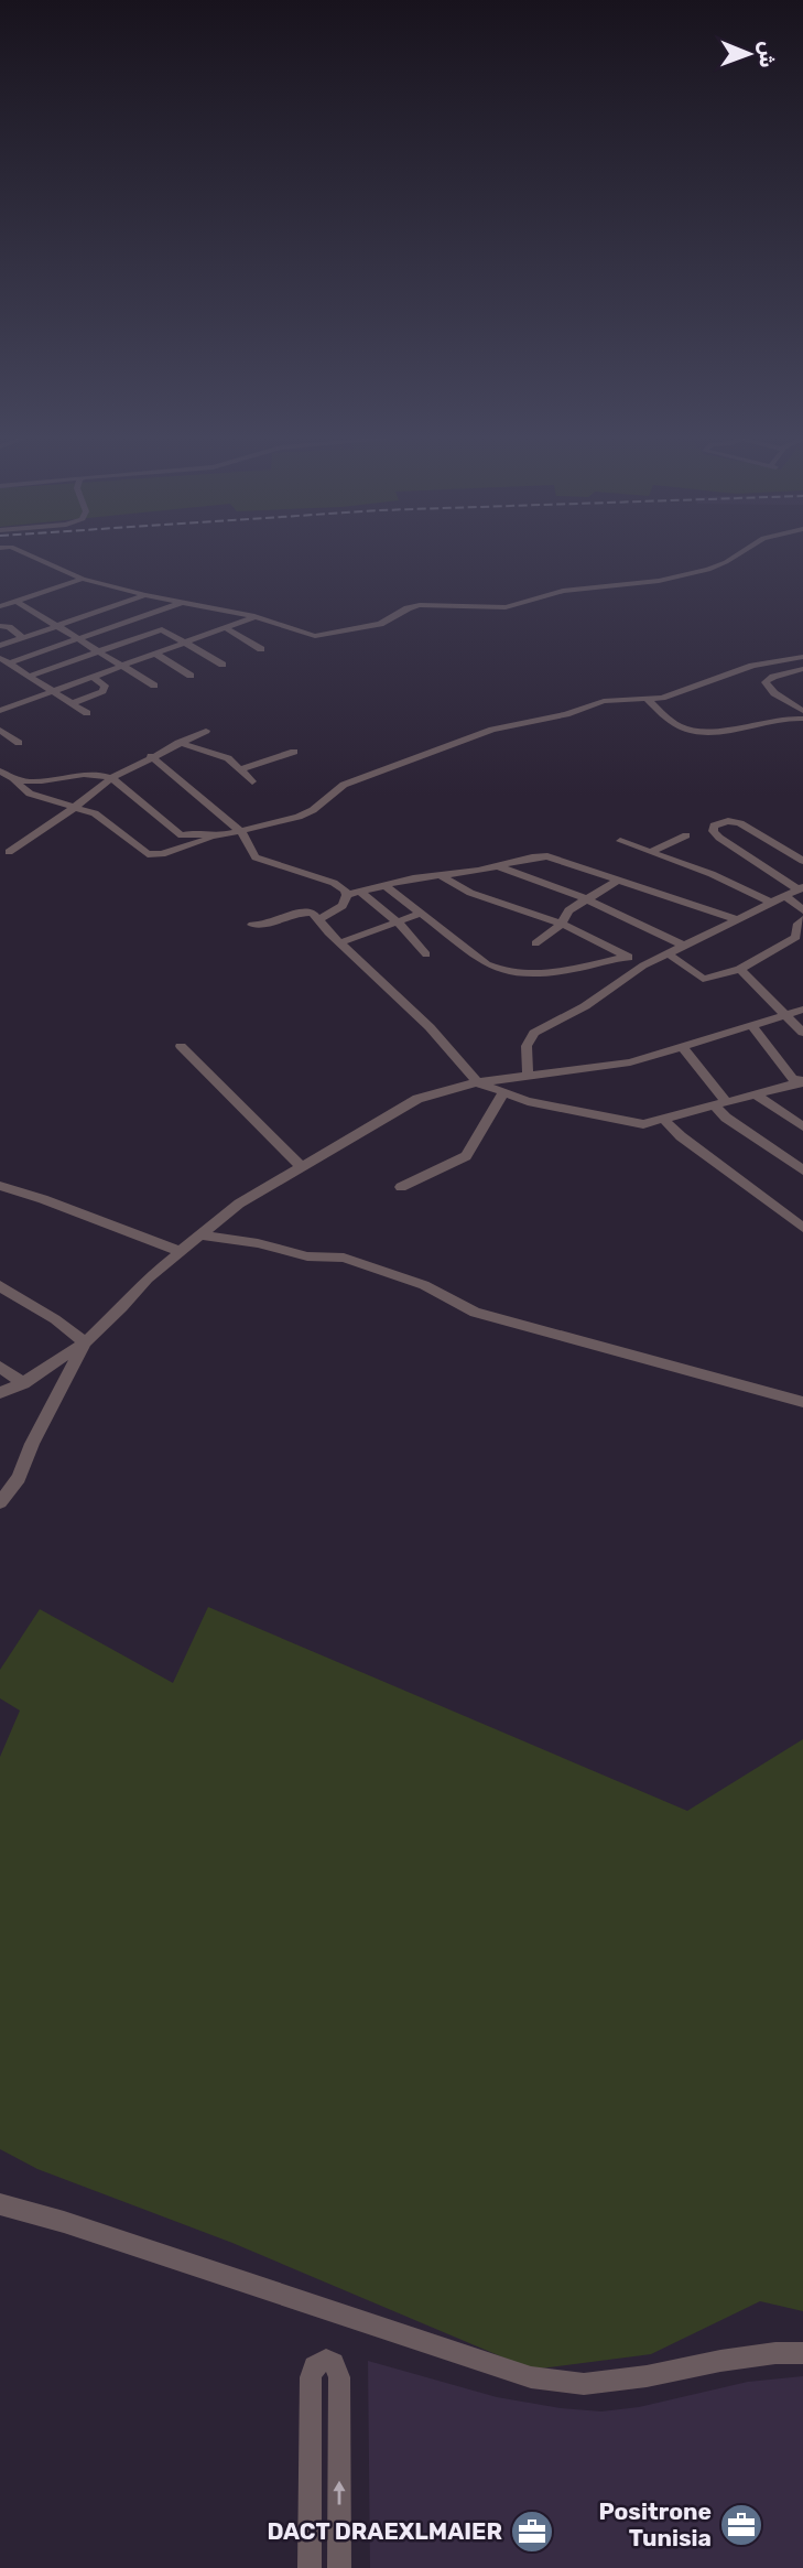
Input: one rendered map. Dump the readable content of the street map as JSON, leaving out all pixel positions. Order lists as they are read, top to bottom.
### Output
{
  "places": {
    "office": ["Positrone Tunisia", "DACT DRAEXLMAIER"]
  },
  "north": "right"
}
